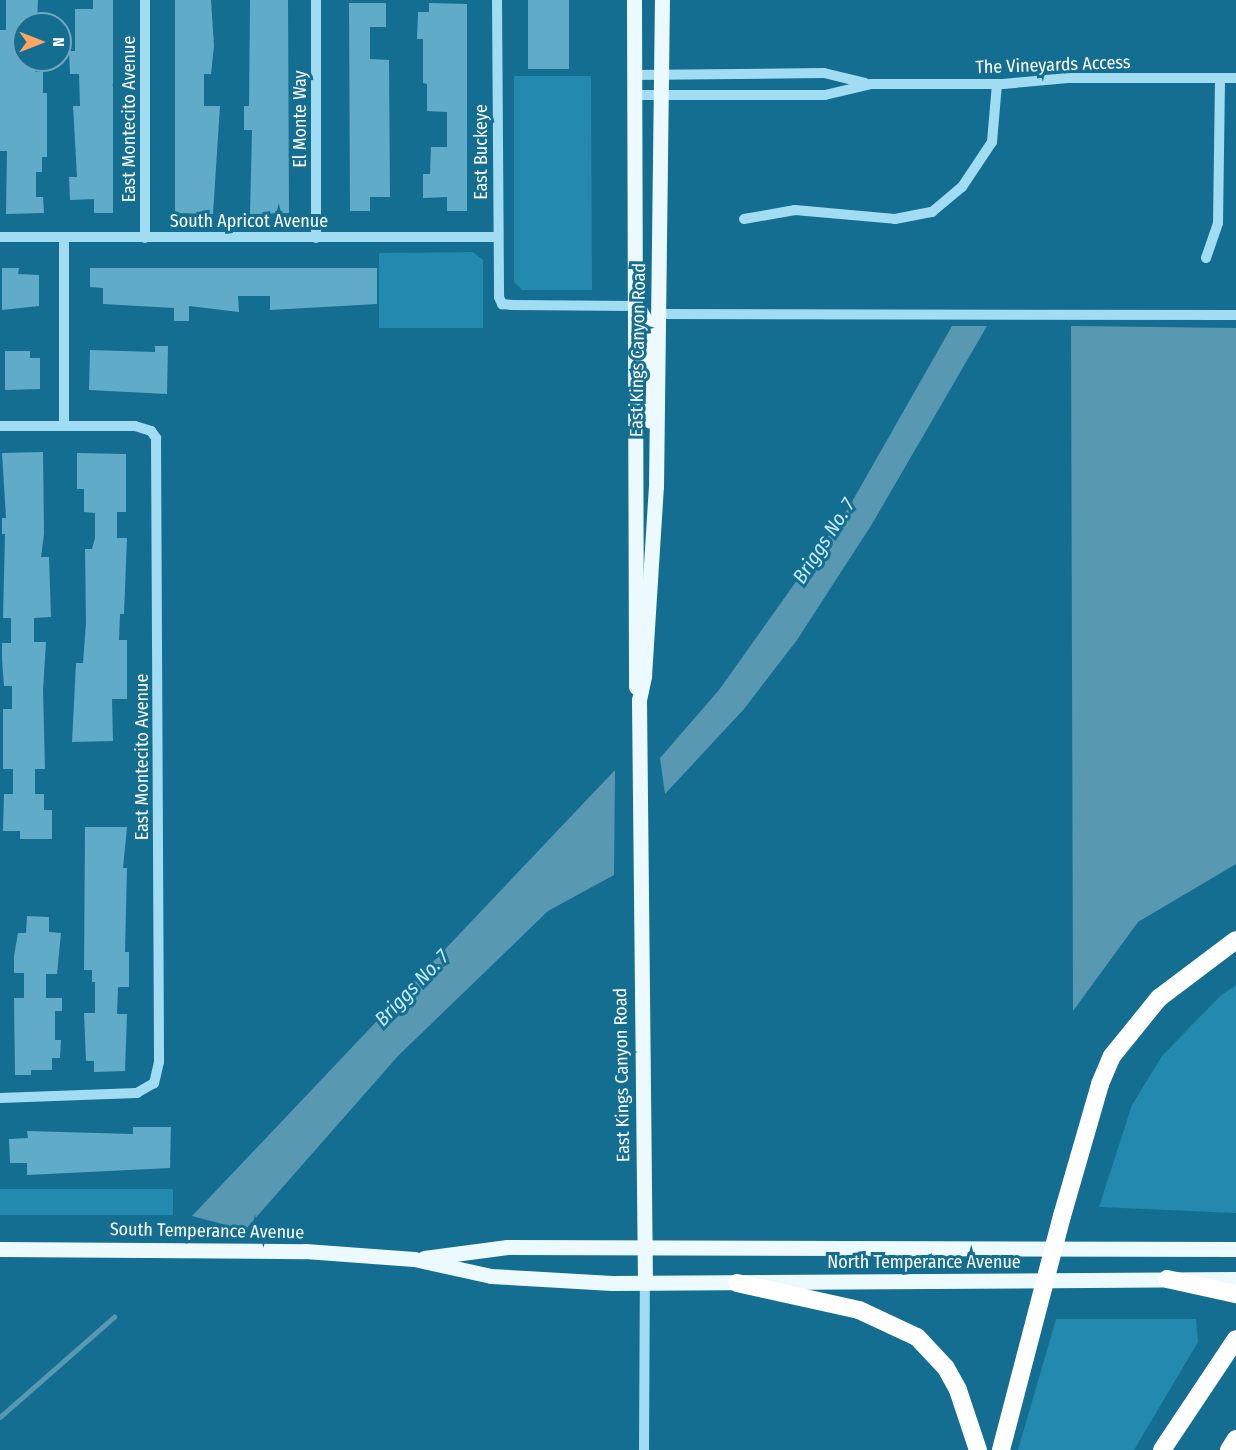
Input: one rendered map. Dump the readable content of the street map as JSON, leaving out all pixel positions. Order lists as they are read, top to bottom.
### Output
{
  "streets": {
    "main road": ["East Kings Canyon Road", "South Temperance Avenue", "North Temperance Avenue"],
    "street": [
      "The Vineyards Access",
      "East Montecito Avenue",
      "El Monte Way",
      "East Buckeye",
      "South Apricot Avenue"
    ]
  },
  "crossings": [
    ["The Vineyards Access", "East Kings Canyon Road"],
    ["East Montecito Avenue", "South Apricot Avenue"],
    ["El Monte Way", "South Apricot Avenue"],
    ["East Buckeye", "South Apricot Avenue"],
    ["East Buckeye", "East Kings Canyon Road"],
    ["East Kings Canyon Road", "North Temperance Avenue"],
    ["South Temperance Avenue", "North Temperance Avenue"]
  ],
  "water": ["Briggs No. 7"],
  "north": "right"
}
